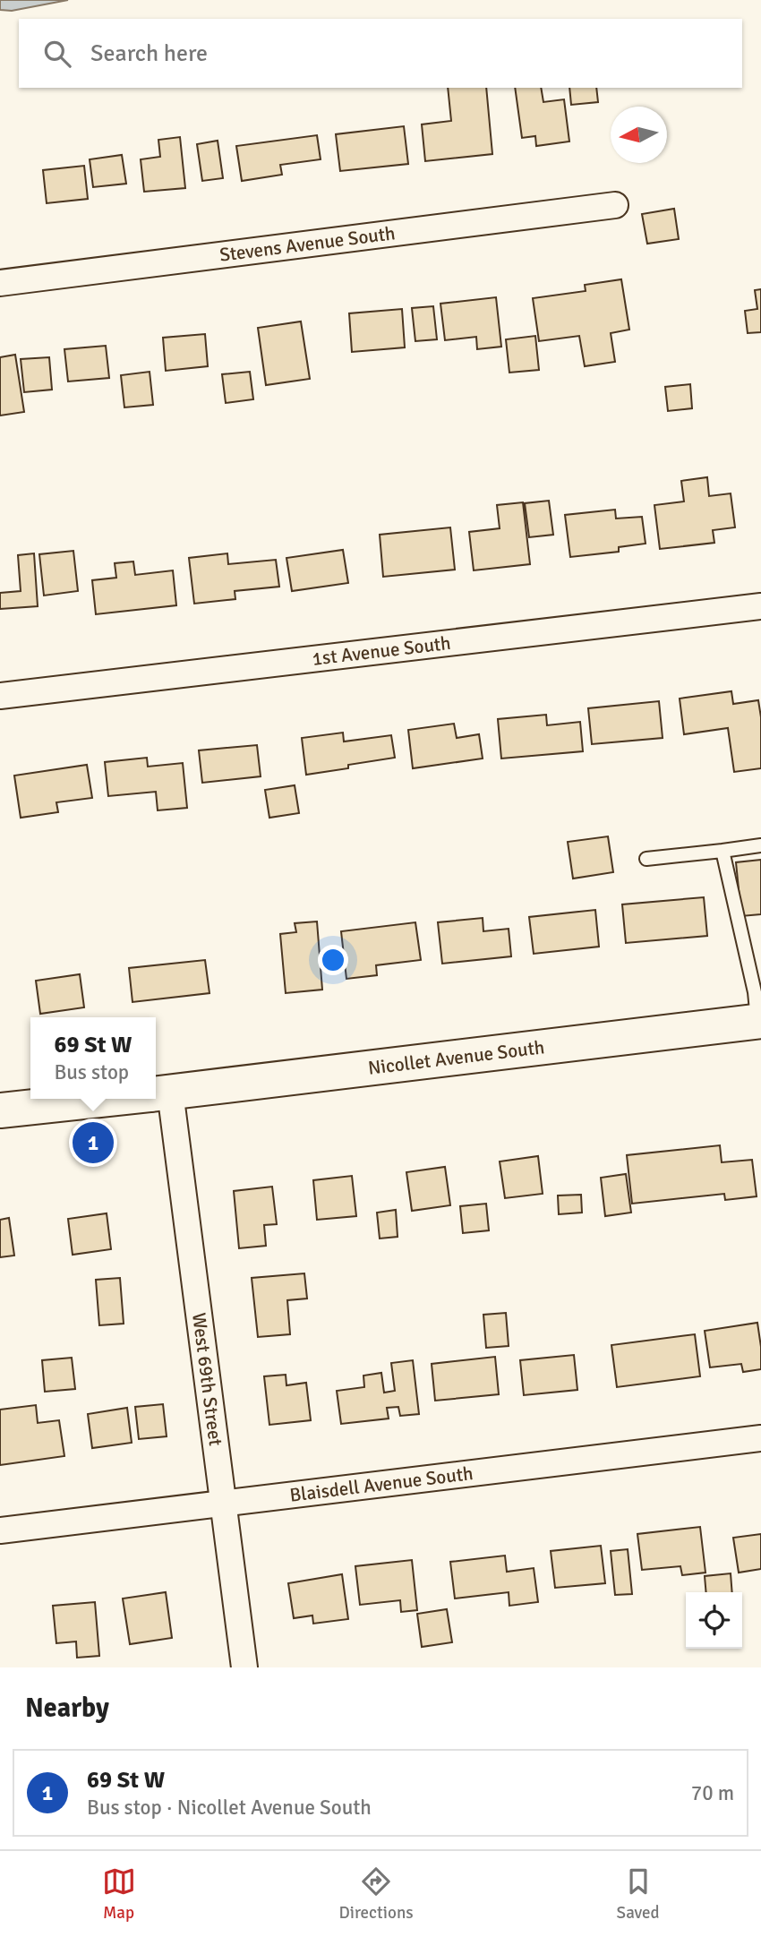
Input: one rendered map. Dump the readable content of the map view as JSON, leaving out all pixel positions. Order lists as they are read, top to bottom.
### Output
{
  "streets": {
    "main road": ["Nicollet Avenue South"],
    "street": [
      "Stevens Avenue South",
      "1st Avenue South",
      "West 69th Street",
      "Blaisdell Avenue South"
    ]
  },
  "crossings": [
    ["Nicollet Avenue South", "West 69th Street"],
    ["West 69th Street", "Blaisdell Avenue South"]
  ],
  "north": "left",
  "page": {
    "search": "Search here",
    "popup": ["69 St W", "Bus stop"],
    "pins": "1",
    "heading": "Nearby",
    "list": [
      {
        "mark": "1",
        "name": "69 St W",
        "note": "Bus stop · Nicollet Avenue South",
        "value": "70 m"
      }
    ],
    "nav": ["Map", "Directions", "Saved"]
  }
}
